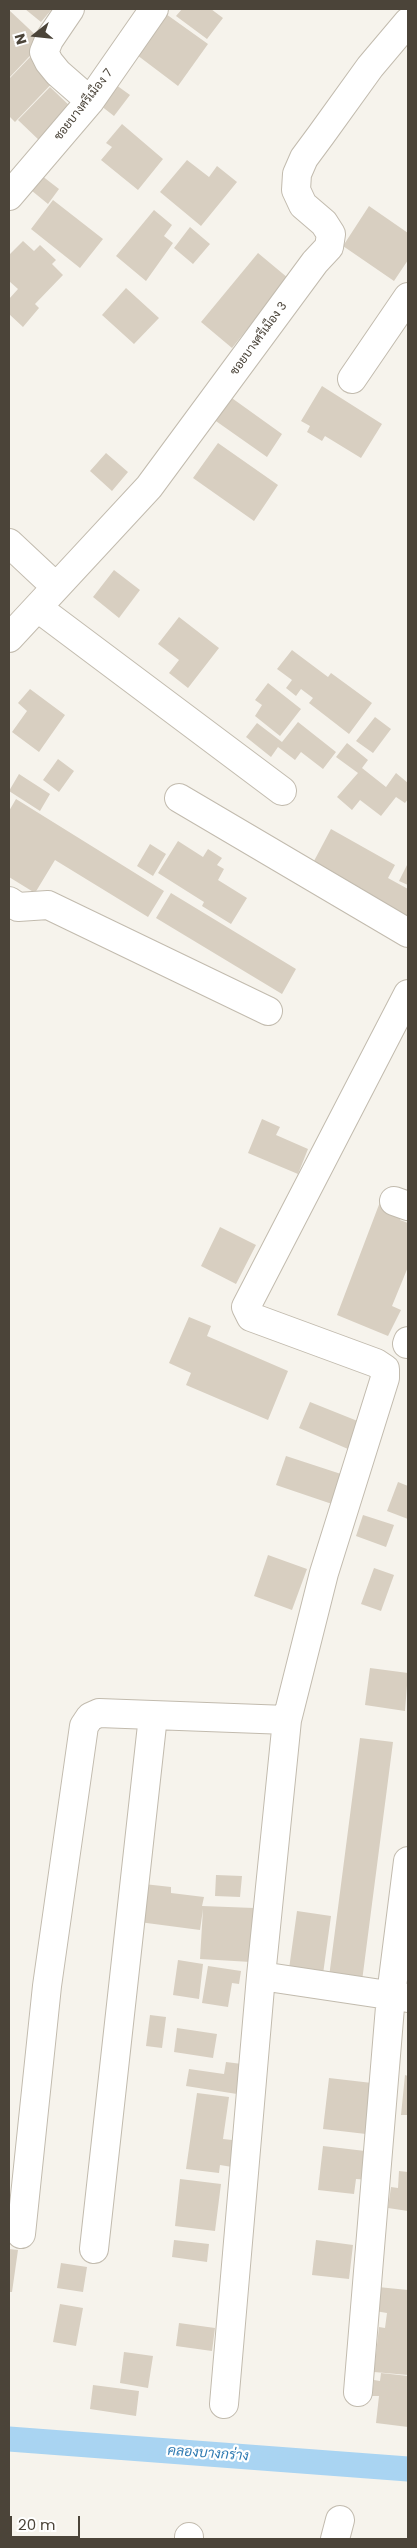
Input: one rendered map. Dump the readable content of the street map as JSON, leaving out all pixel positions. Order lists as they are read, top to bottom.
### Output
{
  "streets": {
    "street": ["ซอยบางศรีเมือง 7", "ซอยบางศรีเมือง 3"]
  },
  "water": ["คลองบางกร่าง"],
  "scale_bar": "20 m",
  "north": "left"
}
